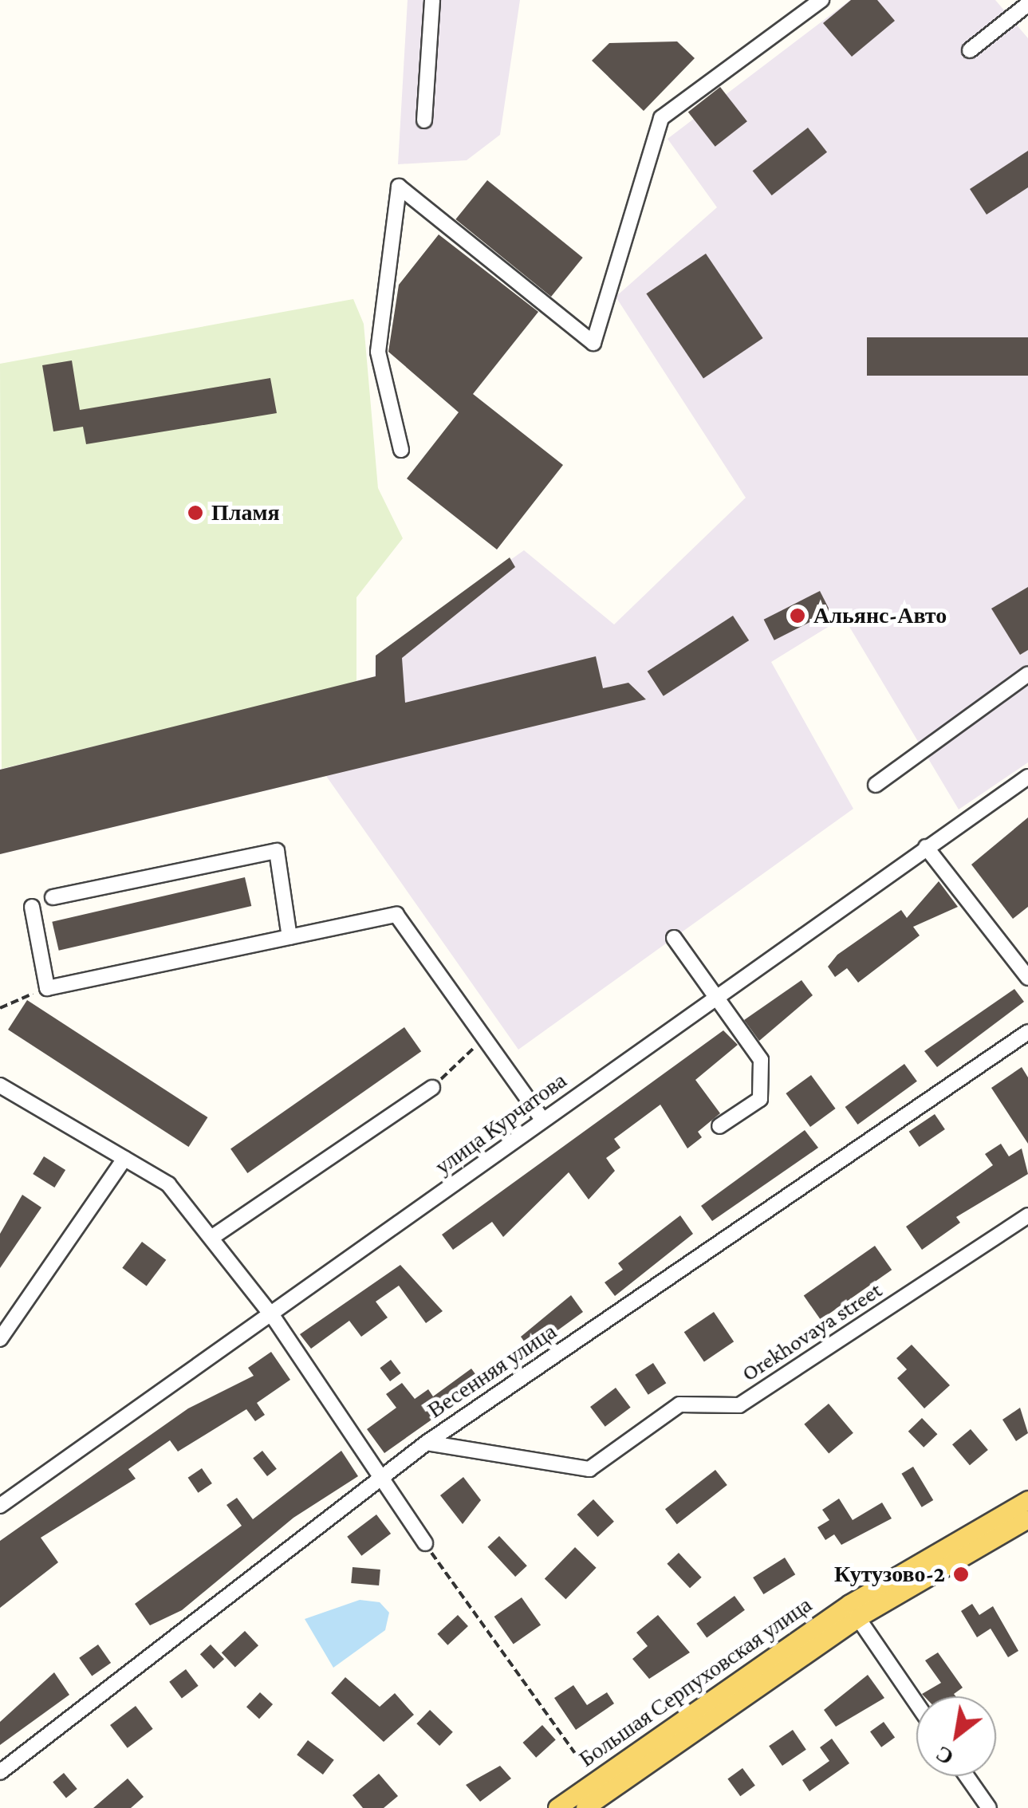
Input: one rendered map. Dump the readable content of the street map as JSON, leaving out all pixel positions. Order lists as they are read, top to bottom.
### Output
{
  "streets": {
    "main road": ["Большая Серпуховская улица"],
    "street": ["улица Курчатова", "Orekhovaya street", "Весенняя улица"]
  },
  "crossings": [
    ["Orekhovaya street", "Весенняя улица"]
  ],
  "places": ["Пламя", "Альянс-Авто", "Кутузово-2"],
  "north": "bottom left"
}
